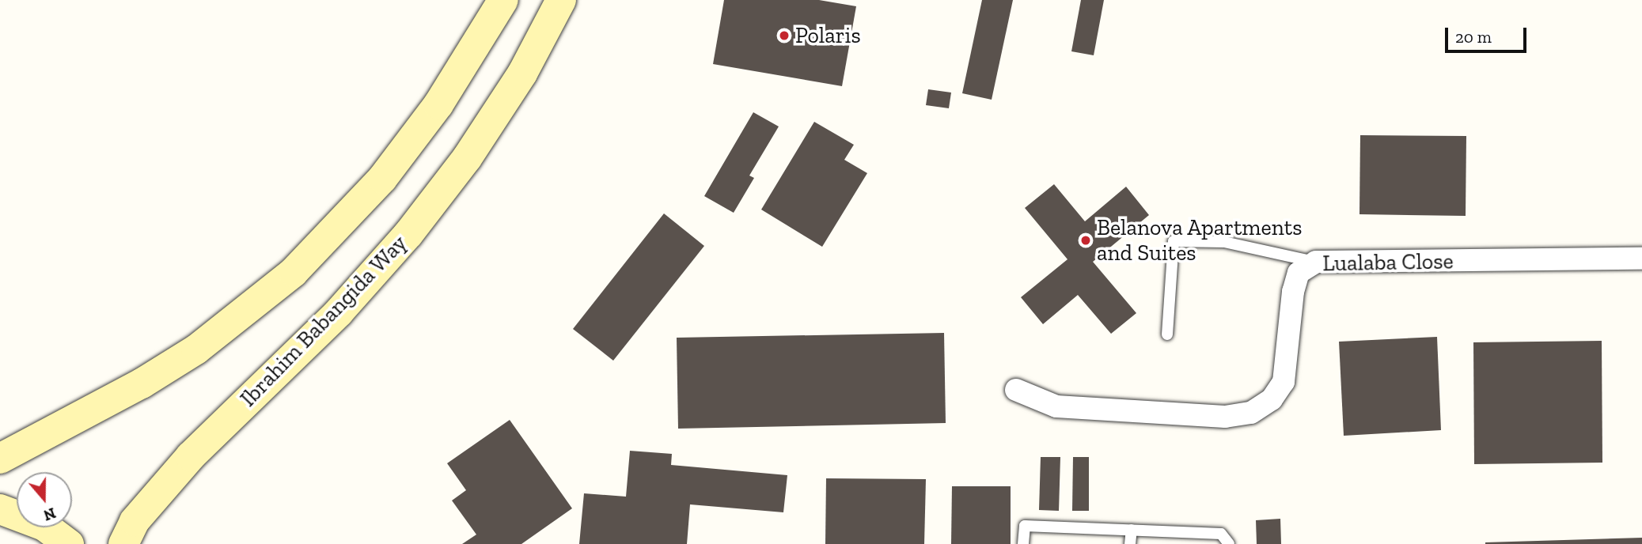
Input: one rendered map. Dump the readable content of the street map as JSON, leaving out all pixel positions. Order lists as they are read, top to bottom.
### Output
{
  "streets": {
    "main road": ["Ibrahim Babangida Way"],
    "street": ["Lualaba Close"]
  },
  "places": ["Polaris", "Belanova Apartments and Suites"],
  "scale_bar": "20 m",
  "north": "bottom"
}
